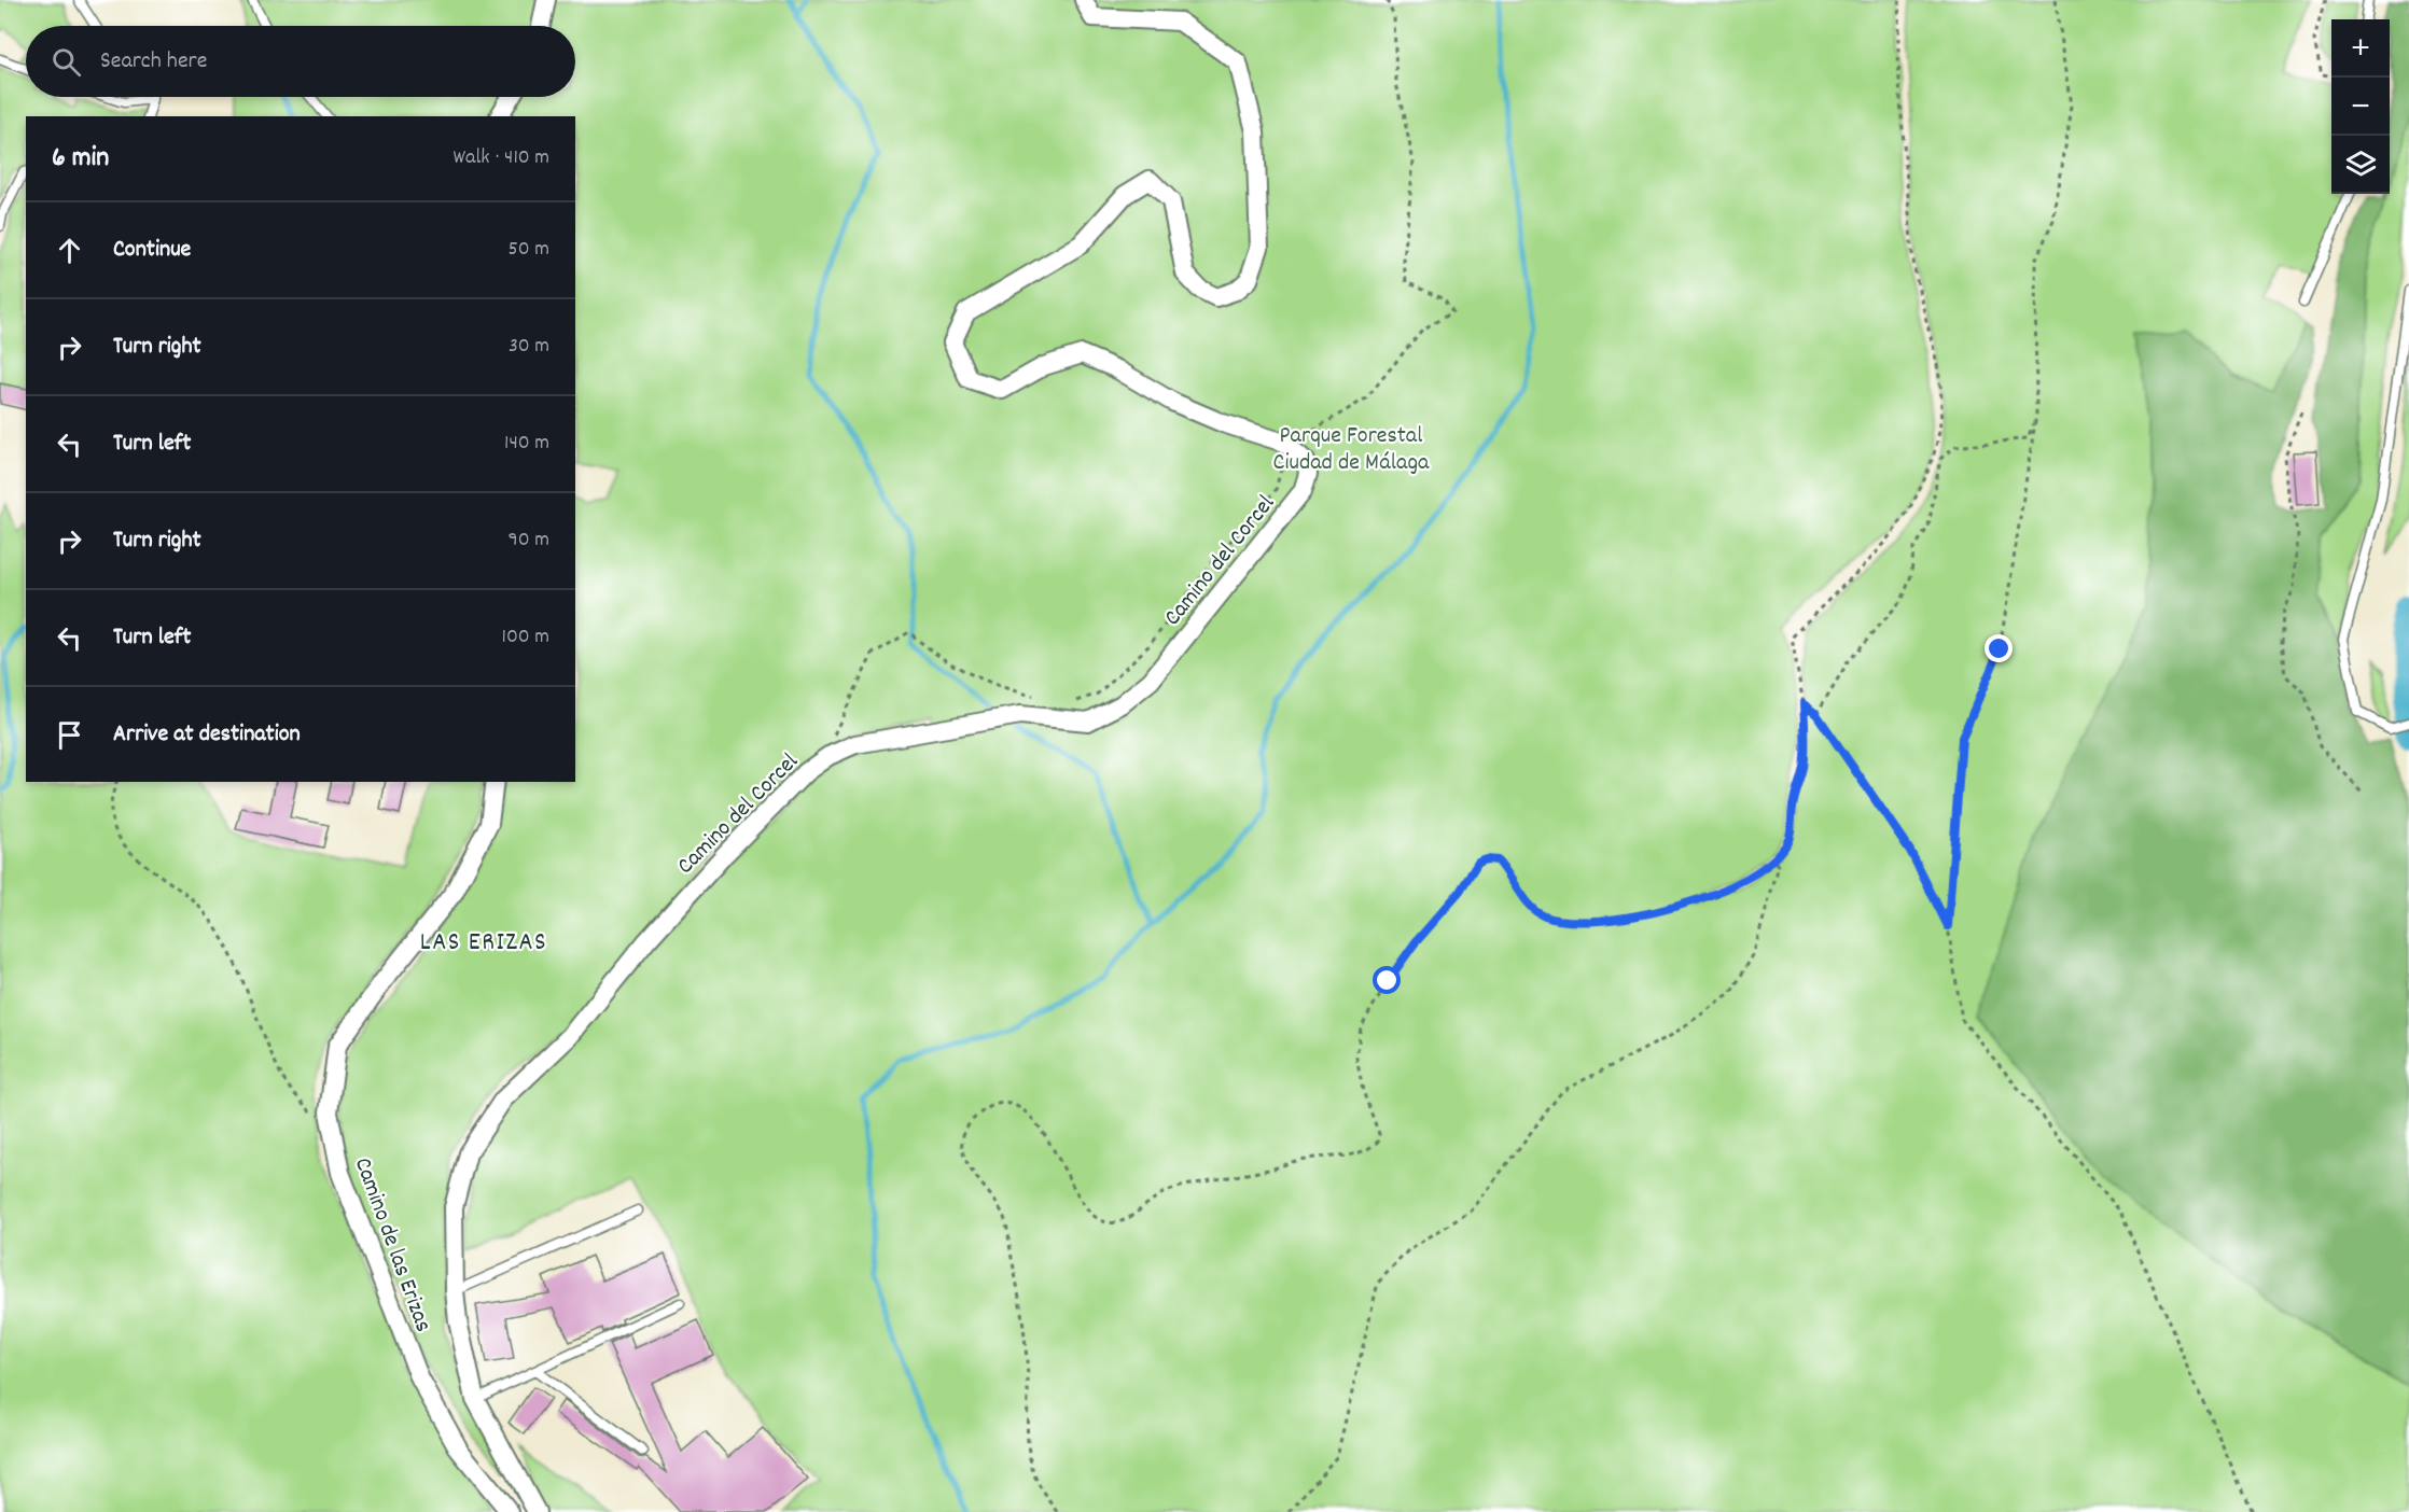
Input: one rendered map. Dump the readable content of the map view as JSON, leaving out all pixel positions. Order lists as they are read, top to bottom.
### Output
{
  "streets": {
    "street": ["Camino del Corcel", "Camino de las Erizas"]
  },
  "districts": ["LAS ERIZAS"],
  "parks": ["Parque Forestal Ciudad de Málaga"],
  "page": {
    "map_buttons": ["+", "−"],
    "search": "Search here",
    "heading": ["6 min", "Walk · 410 m"],
    "list": [
      ["Continue", "50 m"],
      ["Turn right", "30 m"],
      ["Turn left", "140 m"],
      ["Turn right", "90 m"],
      ["Turn left", "100 m"],
      "Arrive at destination"
    ]
  }
}
